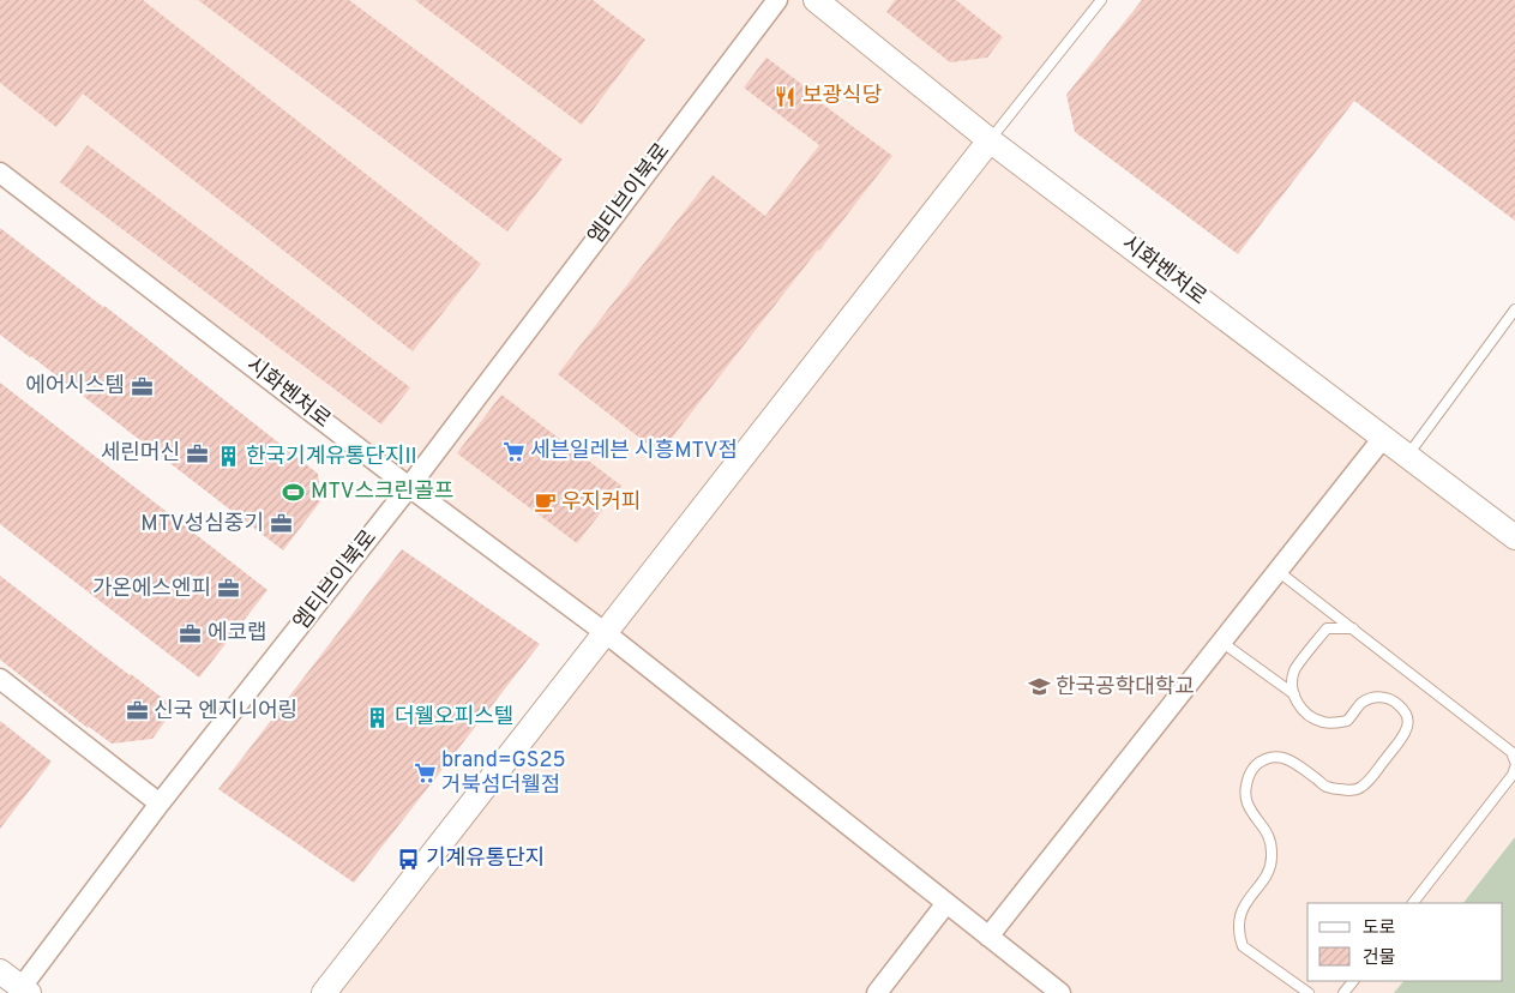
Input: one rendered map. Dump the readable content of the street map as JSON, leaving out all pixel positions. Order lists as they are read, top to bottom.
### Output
{
  "streets": {
    "street": ["엠티브이북로", "시화벤처로"]
  },
  "crossings": [
    ["엠티브이북로", "시화벤처로"]
  ],
  "places": {
    "restaurant": ["보광식당"],
    "office": [
      "에어시스템",
      "세린머신",
      "MTV성심중기",
      "가온에스엔피",
      "에코랩",
      "신국 엔지니어링"
    ],
    "supermarket": ["세븐일레븐 시흥MTV점", "brand=GS25 거북섬더웰점"],
    "building": ["한국기계유통단지II", "더웰오피스텔"],
    "sports": ["MTV스크린골프"],
    "cafe": ["우지커피"],
    "school or university": ["한국공학대학교"],
    "bus stop": ["기계유통단지"]
  },
  "legend": ["도로", "건물"]
}
